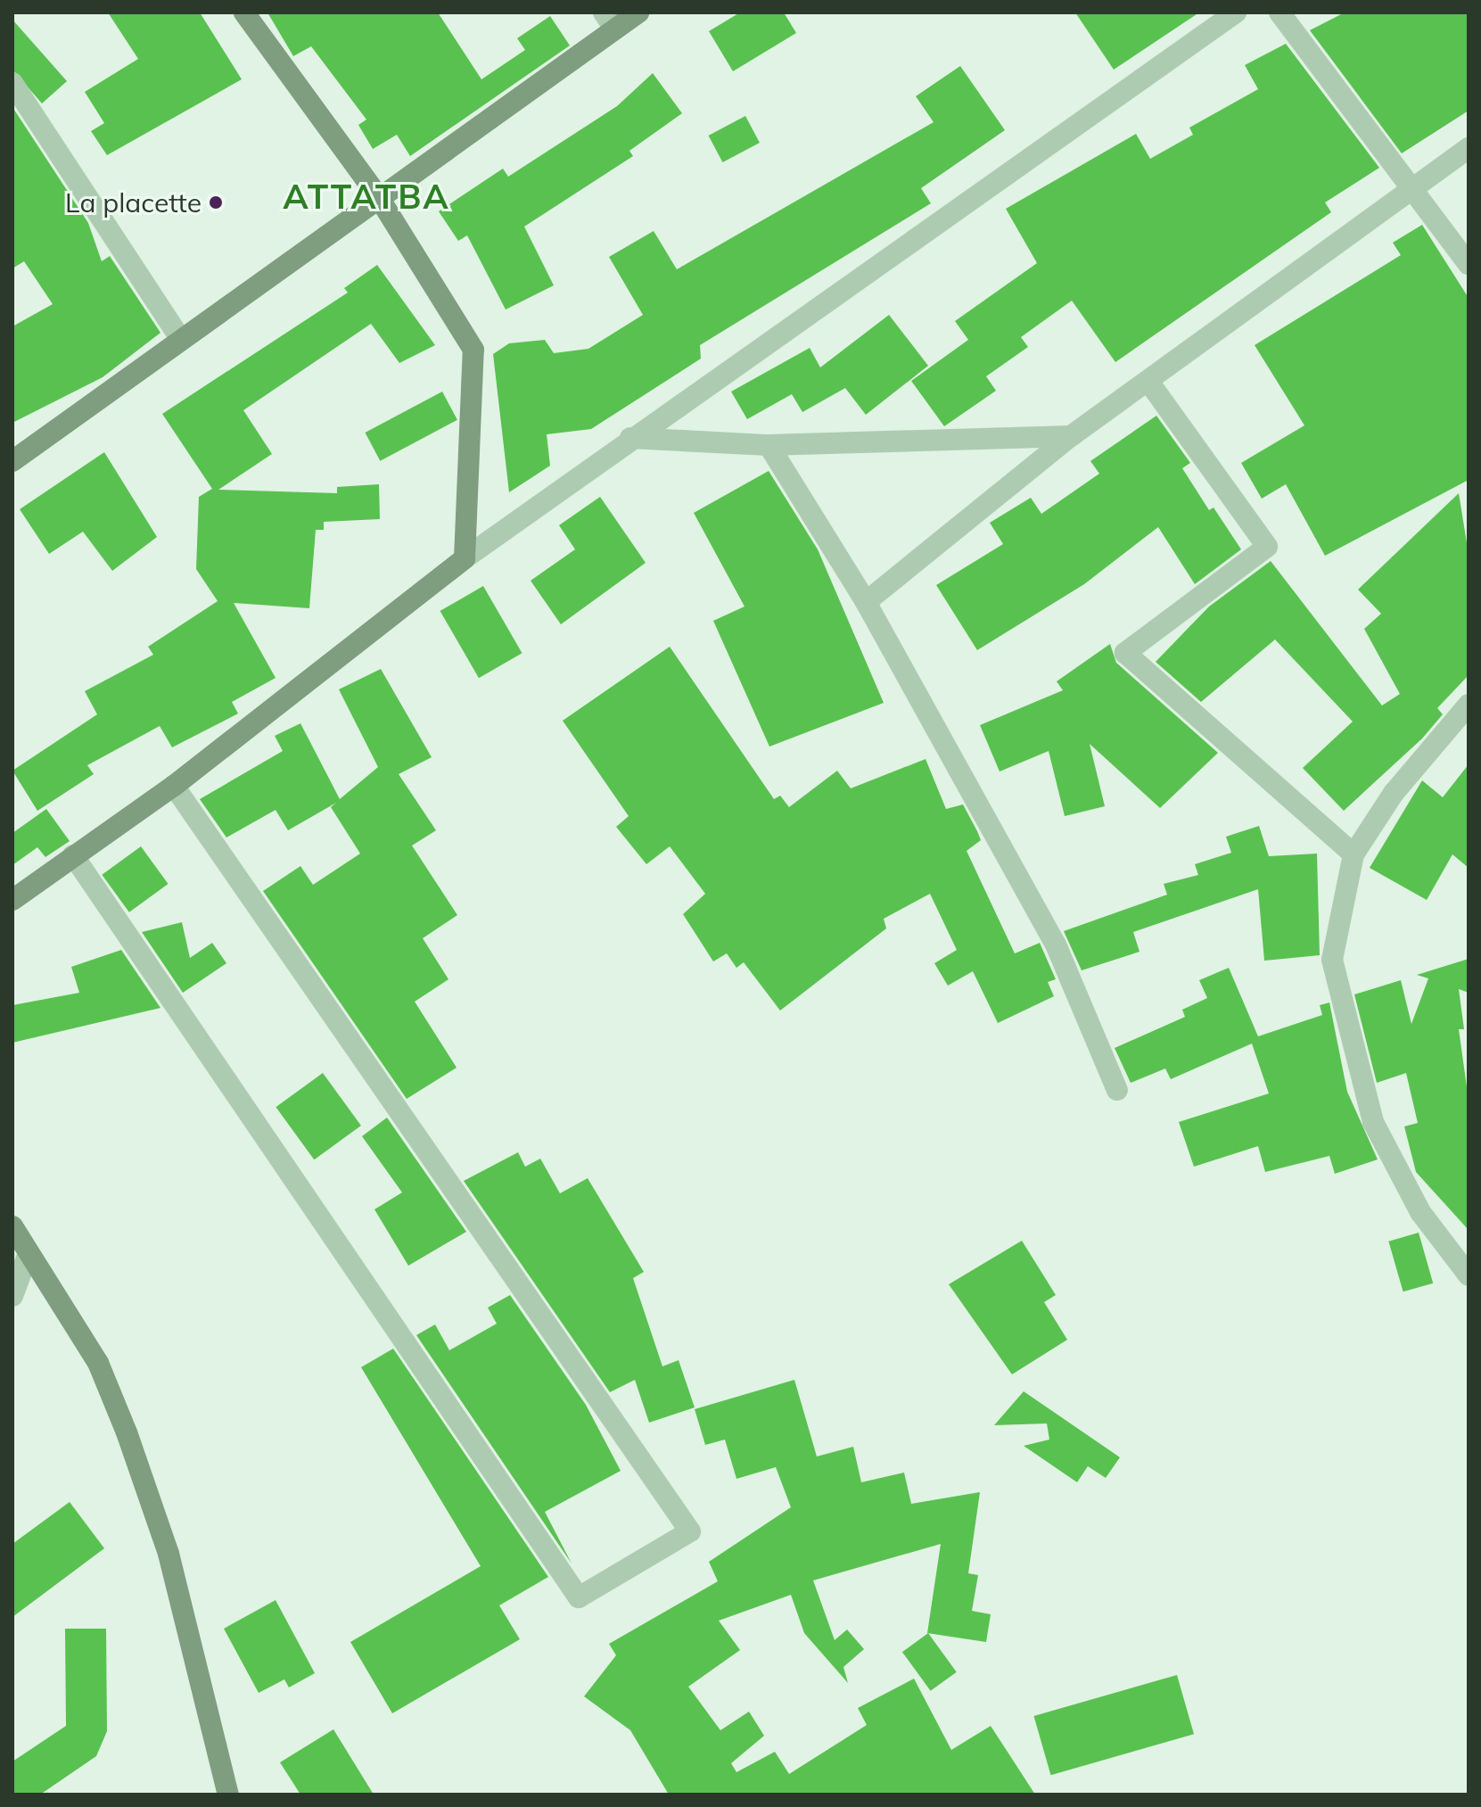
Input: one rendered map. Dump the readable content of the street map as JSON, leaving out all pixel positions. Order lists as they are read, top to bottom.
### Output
{
  "districts": ["ATTATBA"],
  "places": ["La placette"]
}
